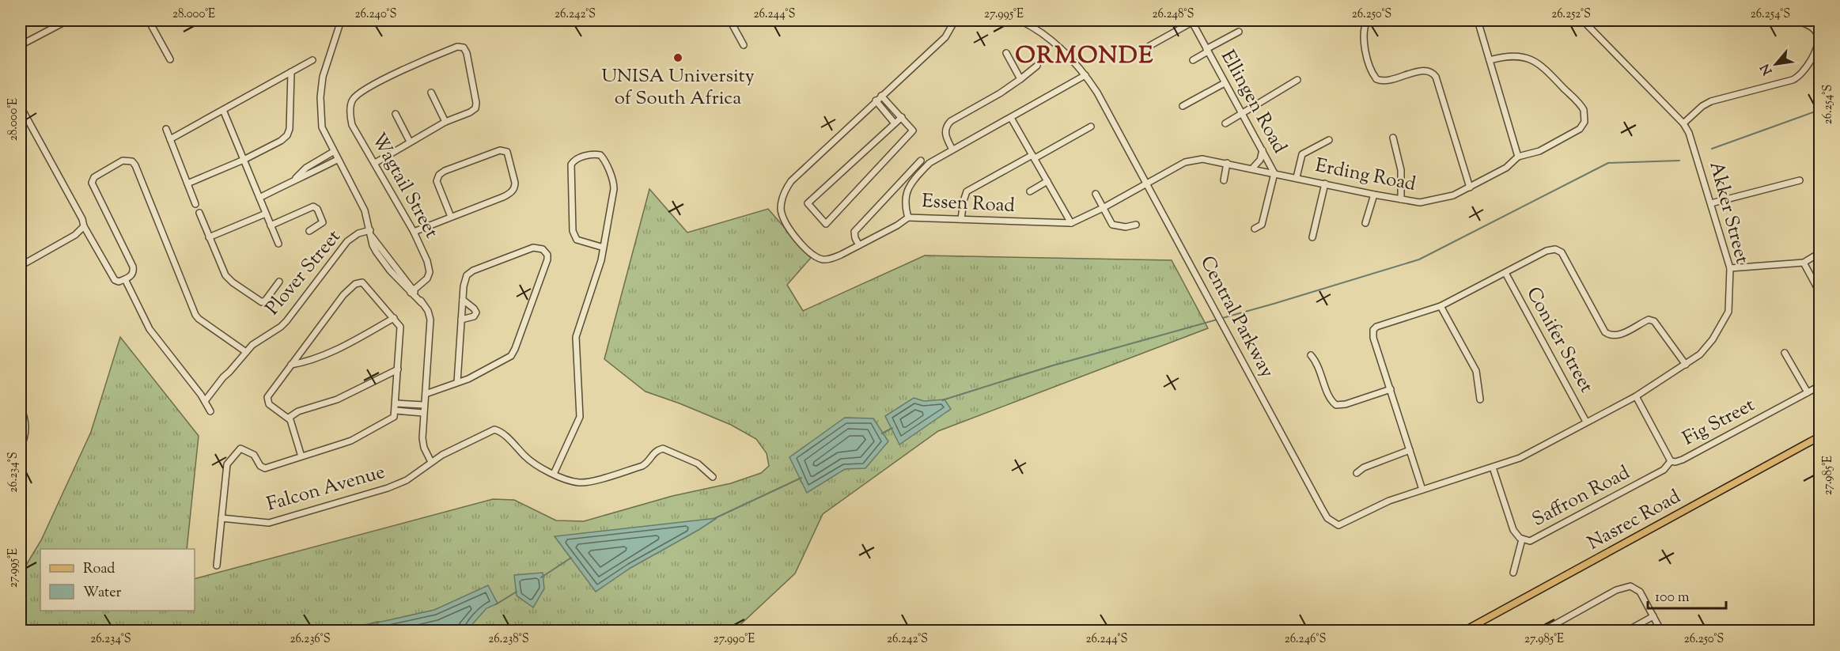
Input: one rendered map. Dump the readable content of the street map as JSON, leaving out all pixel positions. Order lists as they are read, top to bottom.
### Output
{
  "streets": {
    "main road": ["Nasrec Road"],
    "street": [
      "Ellingen Road",
      "Erding Road",
      "Wagtail Street",
      "Essen Road",
      "Akker Street",
      "Plover Street",
      "Central Parkway",
      "Conifer Street",
      "Fig Street",
      "Falcon Avenue",
      "Saffron Road"
    ]
  },
  "crossings": [
    ["Ellingen Road", "Erding Road"],
    ["Erding Road", "Essen Road"],
    ["Erding Road", "Central Parkway"],
    ["Essen Road", "Central Parkway"],
    ["Akker Street", "Central Parkway"],
    ["Akker Street", "Conifer Street"],
    ["Akker Street", "Fig Street"],
    ["Akker Street", "Saffron Road"],
    ["Fig Street", "Saffron Road"]
  ],
  "districts": ["ORMONDE"],
  "places": ["UNISA University of South Africa"],
  "legend": ["Road", "Water"],
  "scale_bar": "100 m",
  "north": "bottom left",
  "coordinates": [
    "28.000°E",
    "26.240°S",
    "26.242°S",
    "26.244°S",
    "27.995°E",
    "26.248°S",
    "26.250°S",
    "26.252°S",
    "26.254°S",
    "26.234°S",
    "27.985°E",
    "26.236°S",
    "26.238°S",
    "27.990°E",
    "26.246°S"
  ]
}
